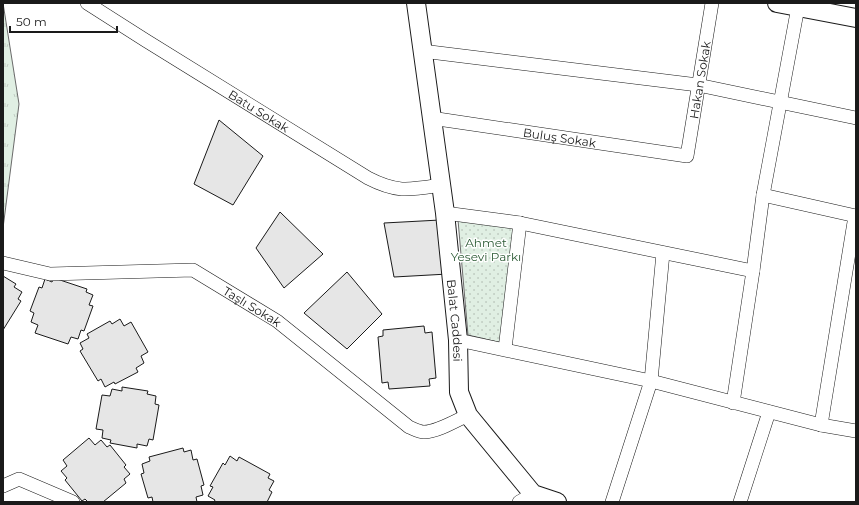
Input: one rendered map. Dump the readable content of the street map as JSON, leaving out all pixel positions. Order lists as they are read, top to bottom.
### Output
{
  "streets": {
    "street": [
      "Hakan Sokak",
      "Batu Sokak",
      "Buluş Sokak",
      "Taşlı Sokak",
      "Balat Caddesi"
    ]
  },
  "crossings": [
    ["Hakan Sokak", "Buluş Sokak"],
    ["Batu Sokak", "Balat Caddesi"],
    ["Buluş Sokak", "Balat Caddesi"],
    ["Taşlı Sokak", "Balat Caddesi"]
  ],
  "parks": ["Ahmet Yesevi Parkı"],
  "scale_bar": "50 m"
}
